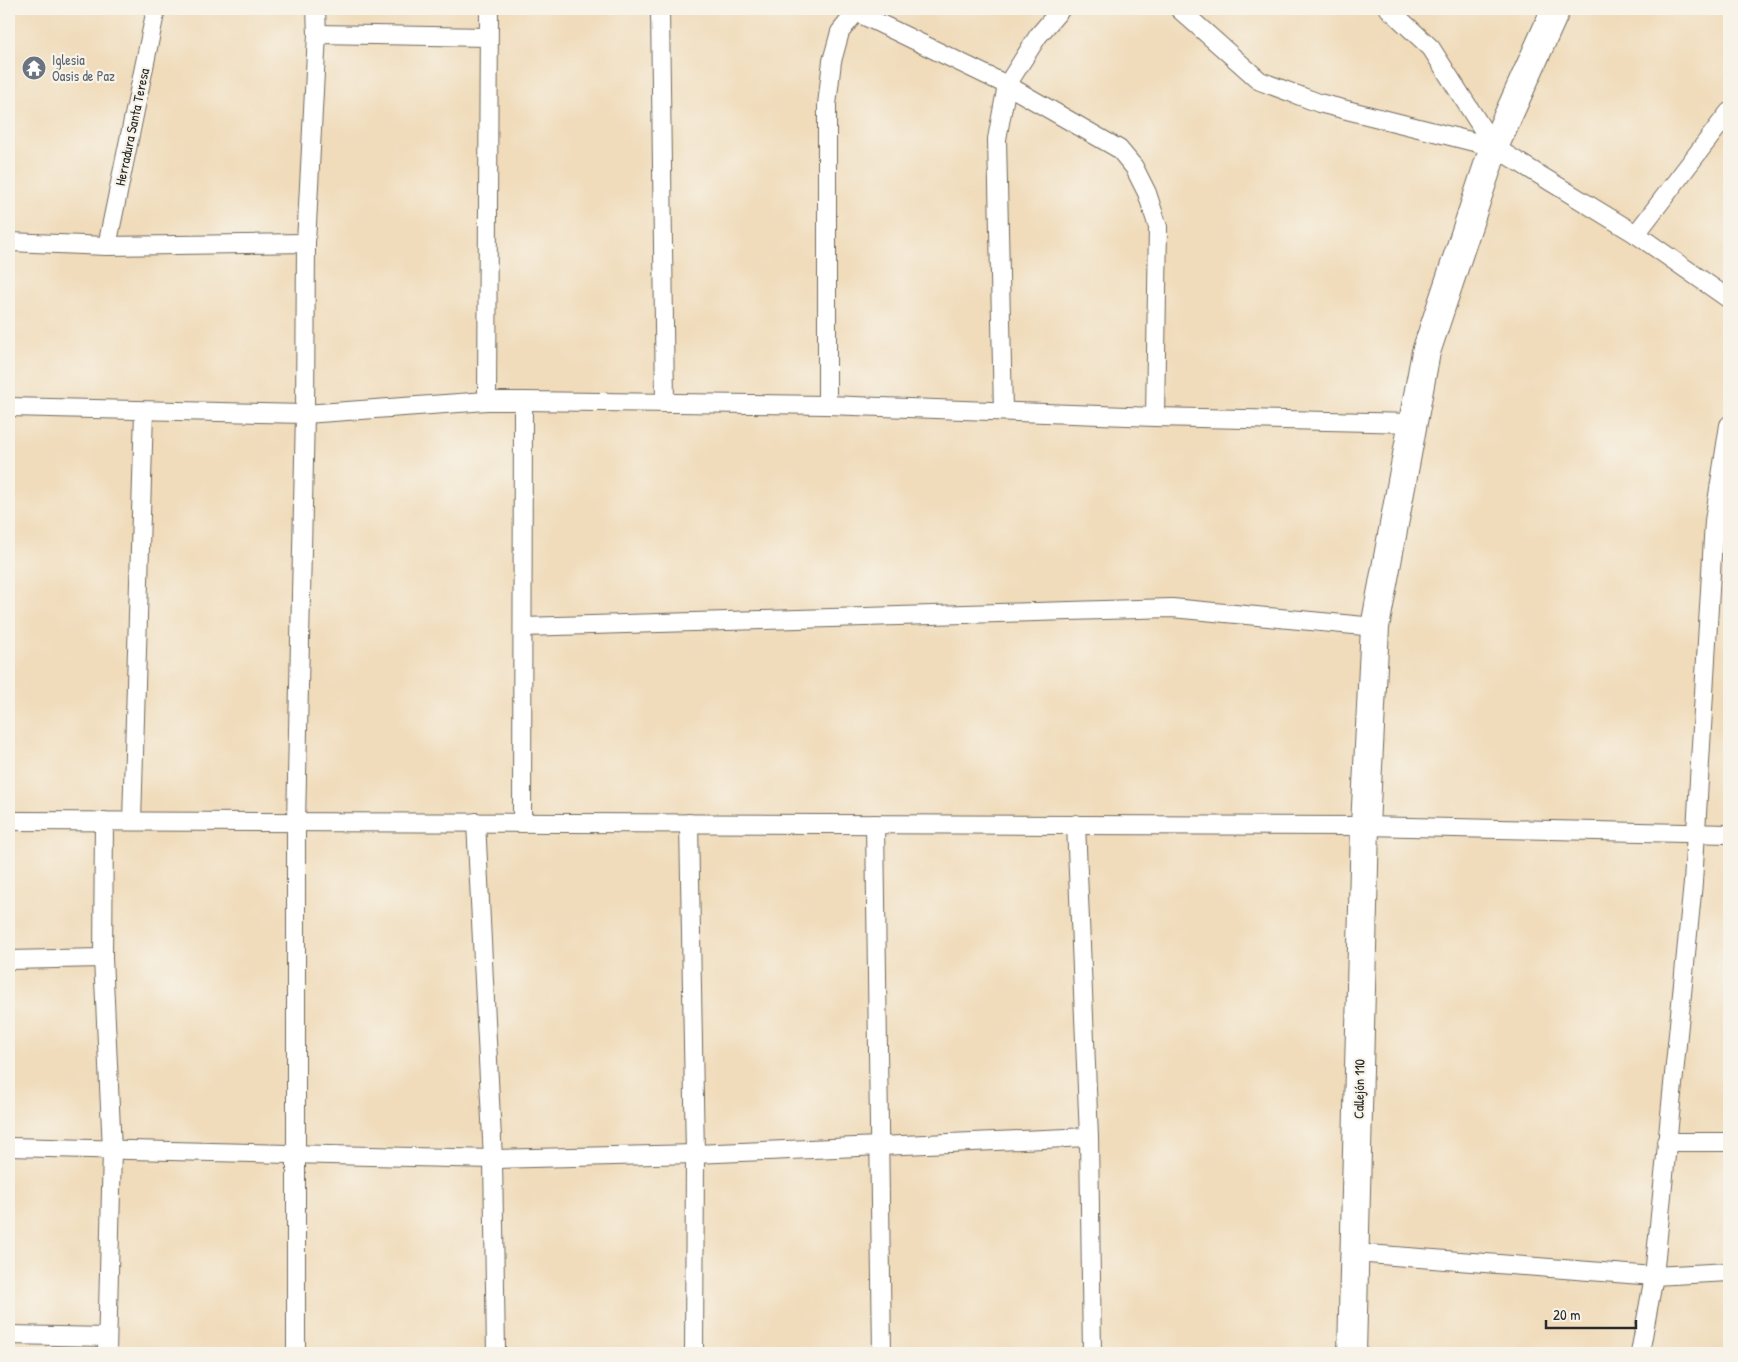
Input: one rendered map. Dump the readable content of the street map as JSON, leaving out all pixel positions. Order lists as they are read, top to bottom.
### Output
{
  "streets": {
    "street": ["Callejón 110"],
    "lane": ["Herradura Santa Teresa"]
  },
  "places": {
    "temple": ["Iglesia Oasis de Paz"]
  },
  "scale_bar": "20 m"
}
